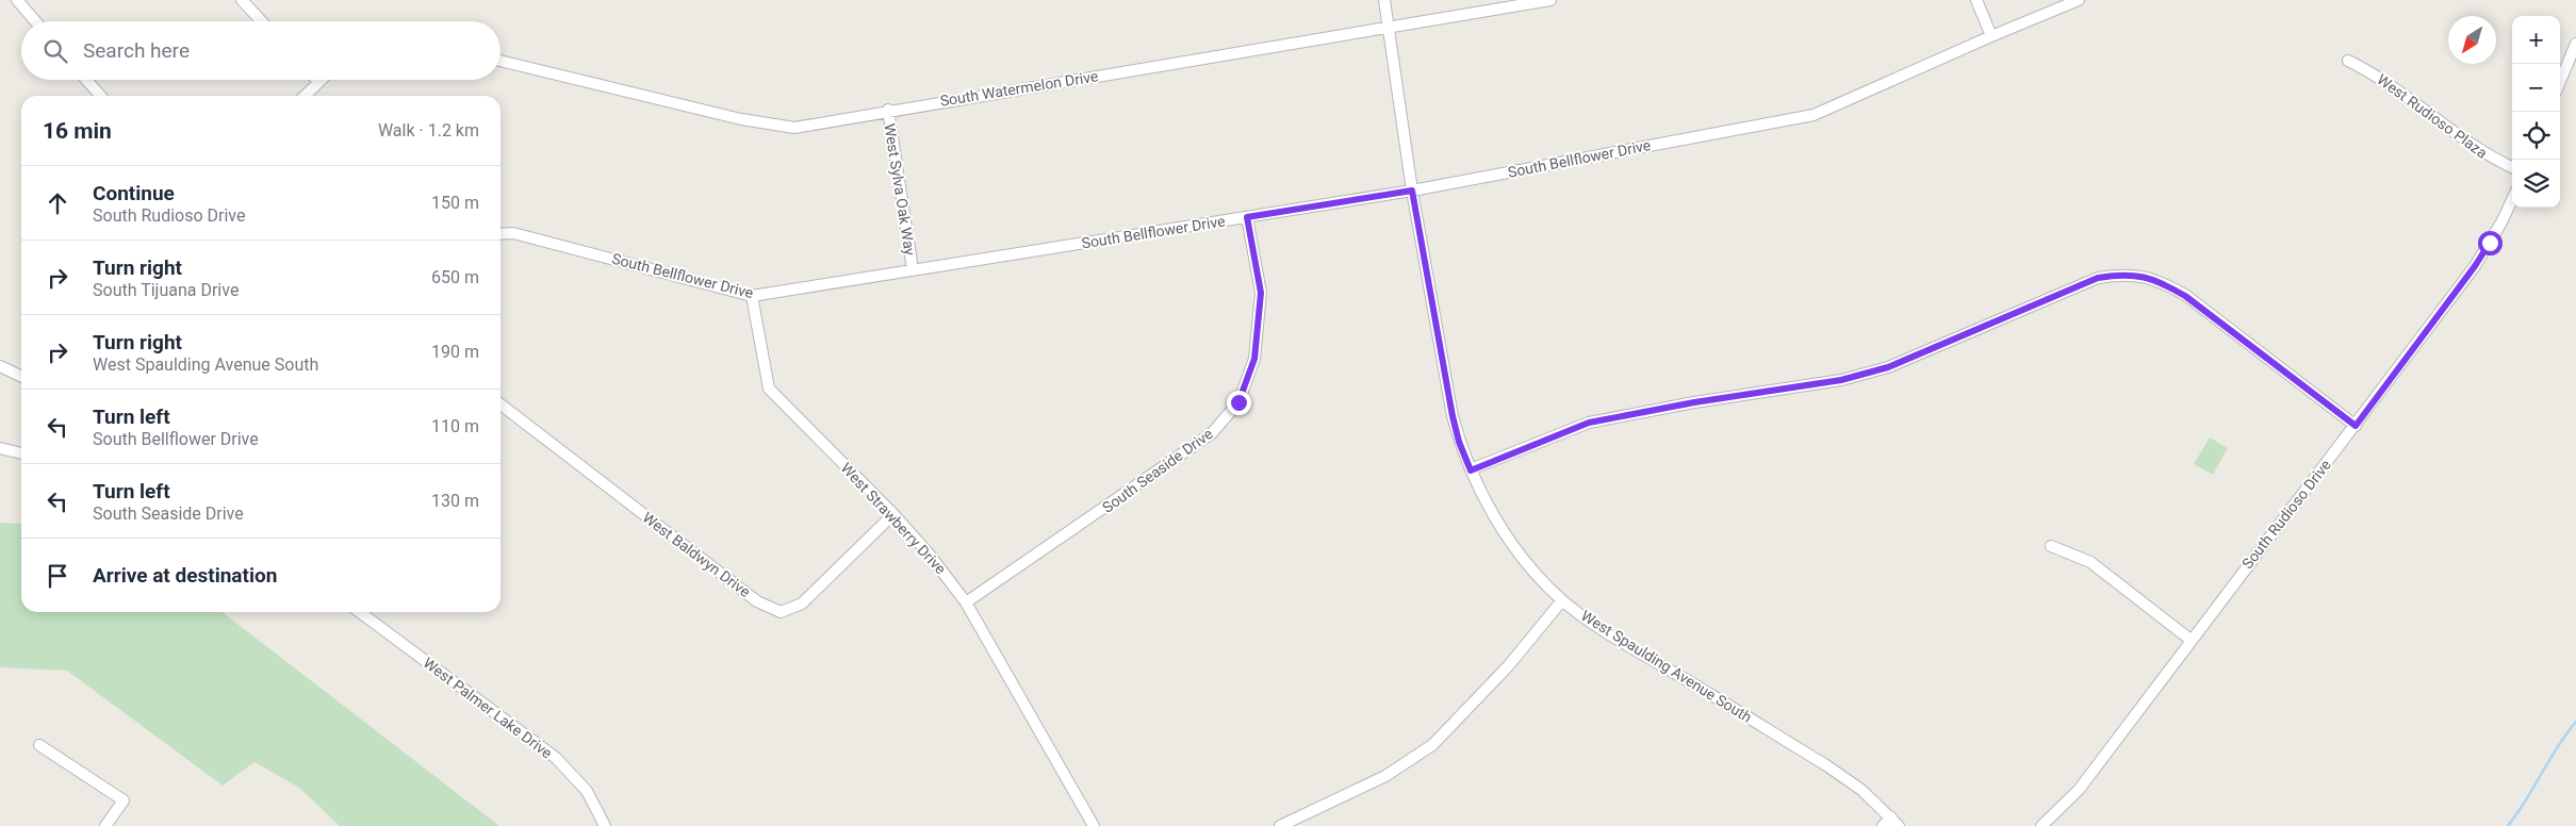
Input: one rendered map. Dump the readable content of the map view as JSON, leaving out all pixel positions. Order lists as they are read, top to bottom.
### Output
{
  "streets": {
    "street": [
      "South Watermelon Drive",
      "West Rudioso Plaza",
      "South Bellflower Drive",
      "West Sylva Oak Way",
      "South Seaside Drive",
      "South Rudioso Drive",
      "West Strawberry Drive",
      "West Baldwyn Drive",
      "West Spaulding Avenue South",
      "West Palmer Lake Drive"
    ]
  },
  "crossings": [
    ["South Watermelon Drive", "West Sylva Oak Way"],
    ["South Watermelon Drive", "West Spaulding Avenue South"],
    ["South Bellflower Drive", "West Sylva Oak Way"],
    ["South Bellflower Drive", "South Seaside Drive"],
    ["South Bellflower Drive", "West Strawberry Drive"],
    ["South Bellflower Drive", "West Spaulding Avenue South"],
    ["South Seaside Drive", "West Strawberry Drive"],
    ["West Strawberry Drive", "West Baldwyn Drive"]
  ],
  "north": "bottom left",
  "page": {
    "map_buttons": ["+", "−"],
    "search": "Search here",
    "heading": ["16 min", "Walk · 1.2 km"],
    "list": [
      ["Continue", "South Rudioso Drive", "150 m"],
      ["Turn right", "South Tijuana Drive", "650 m"],
      ["Turn right", "West Spaulding Avenue South", "190 m"],
      ["Turn left", "South Bellflower Drive", "110 m"],
      ["Turn left", "South Seaside Drive", "130 m"],
      "Arrive at destination"
    ]
  }
}
